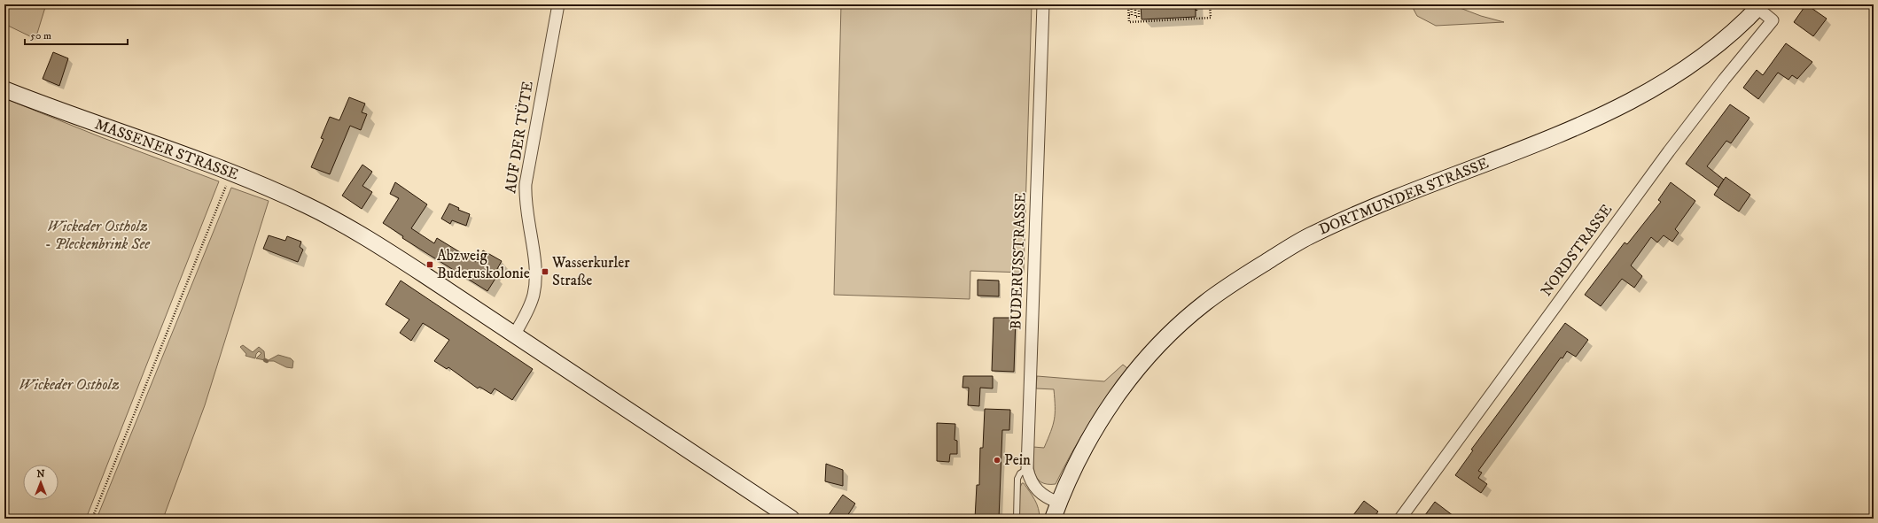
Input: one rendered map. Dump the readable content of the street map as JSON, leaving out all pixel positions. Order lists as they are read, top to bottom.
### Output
{
  "streets": {
    "main road": ["MASSENER STRASSE", "DORTMUNDER STRASSE"],
    "street": ["AUF DER TÜTE", "NORDSTRASSE", "BUDERUSSTRASSE"]
  },
  "crossings": [
    ["AUF DER TÜTE", "MASSENER STRASSE"],
    ["DORTMUNDER STRASSE", "NORDSTRASSE"],
    ["DORTMUNDER STRASSE", "BUDERUSSTRASSE"]
  ],
  "parks": ["Wickeder Ostholz - Pleckenbrink See", "Wickeder Ostholz"],
  "places": {
    "transit": ["Abzweig Buderuskolonie", "Wasserkurler Straße"],
    "other": ["Pein"]
  },
  "scale_bar": "50 m",
  "north": "top"
}
